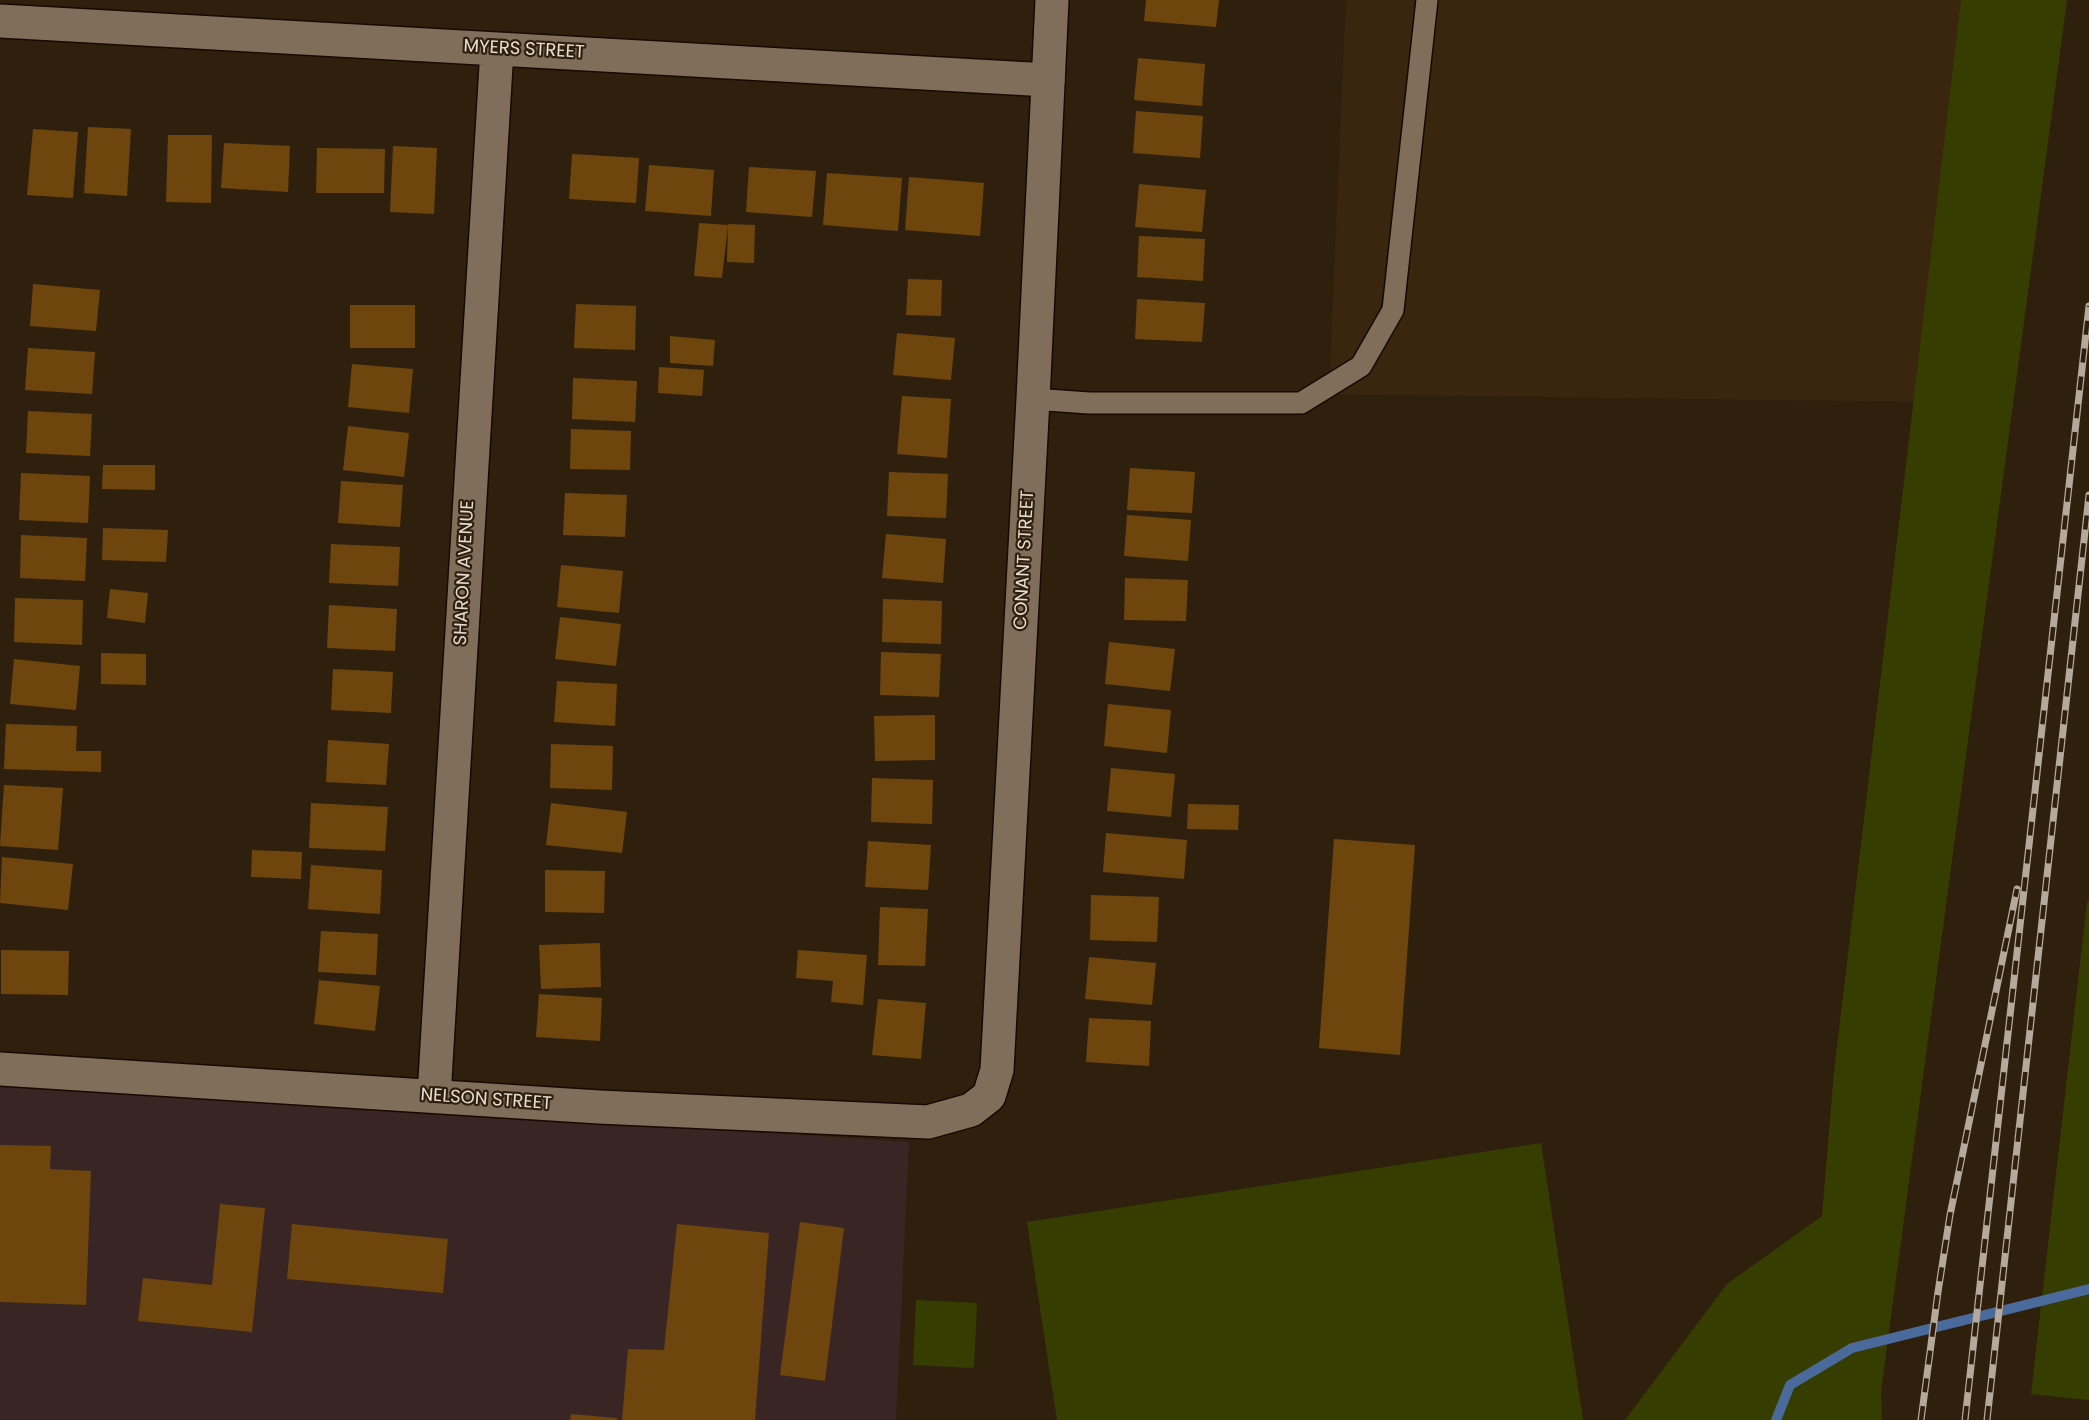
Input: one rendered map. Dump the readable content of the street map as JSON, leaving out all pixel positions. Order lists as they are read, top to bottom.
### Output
{
  "streets": {
    "street": [
      "MYERS STREET",
      "CONANT STREET",
      "SHARON AVENUE",
      "NELSON STREET"
    ]
  },
  "crossings": [
    ["MYERS STREET", "CONANT STREET"],
    ["MYERS STREET", "SHARON AVENUE"],
    ["CONANT STREET", "NELSON STREET"],
    ["SHARON AVENUE", "NELSON STREET"]
  ]
}
